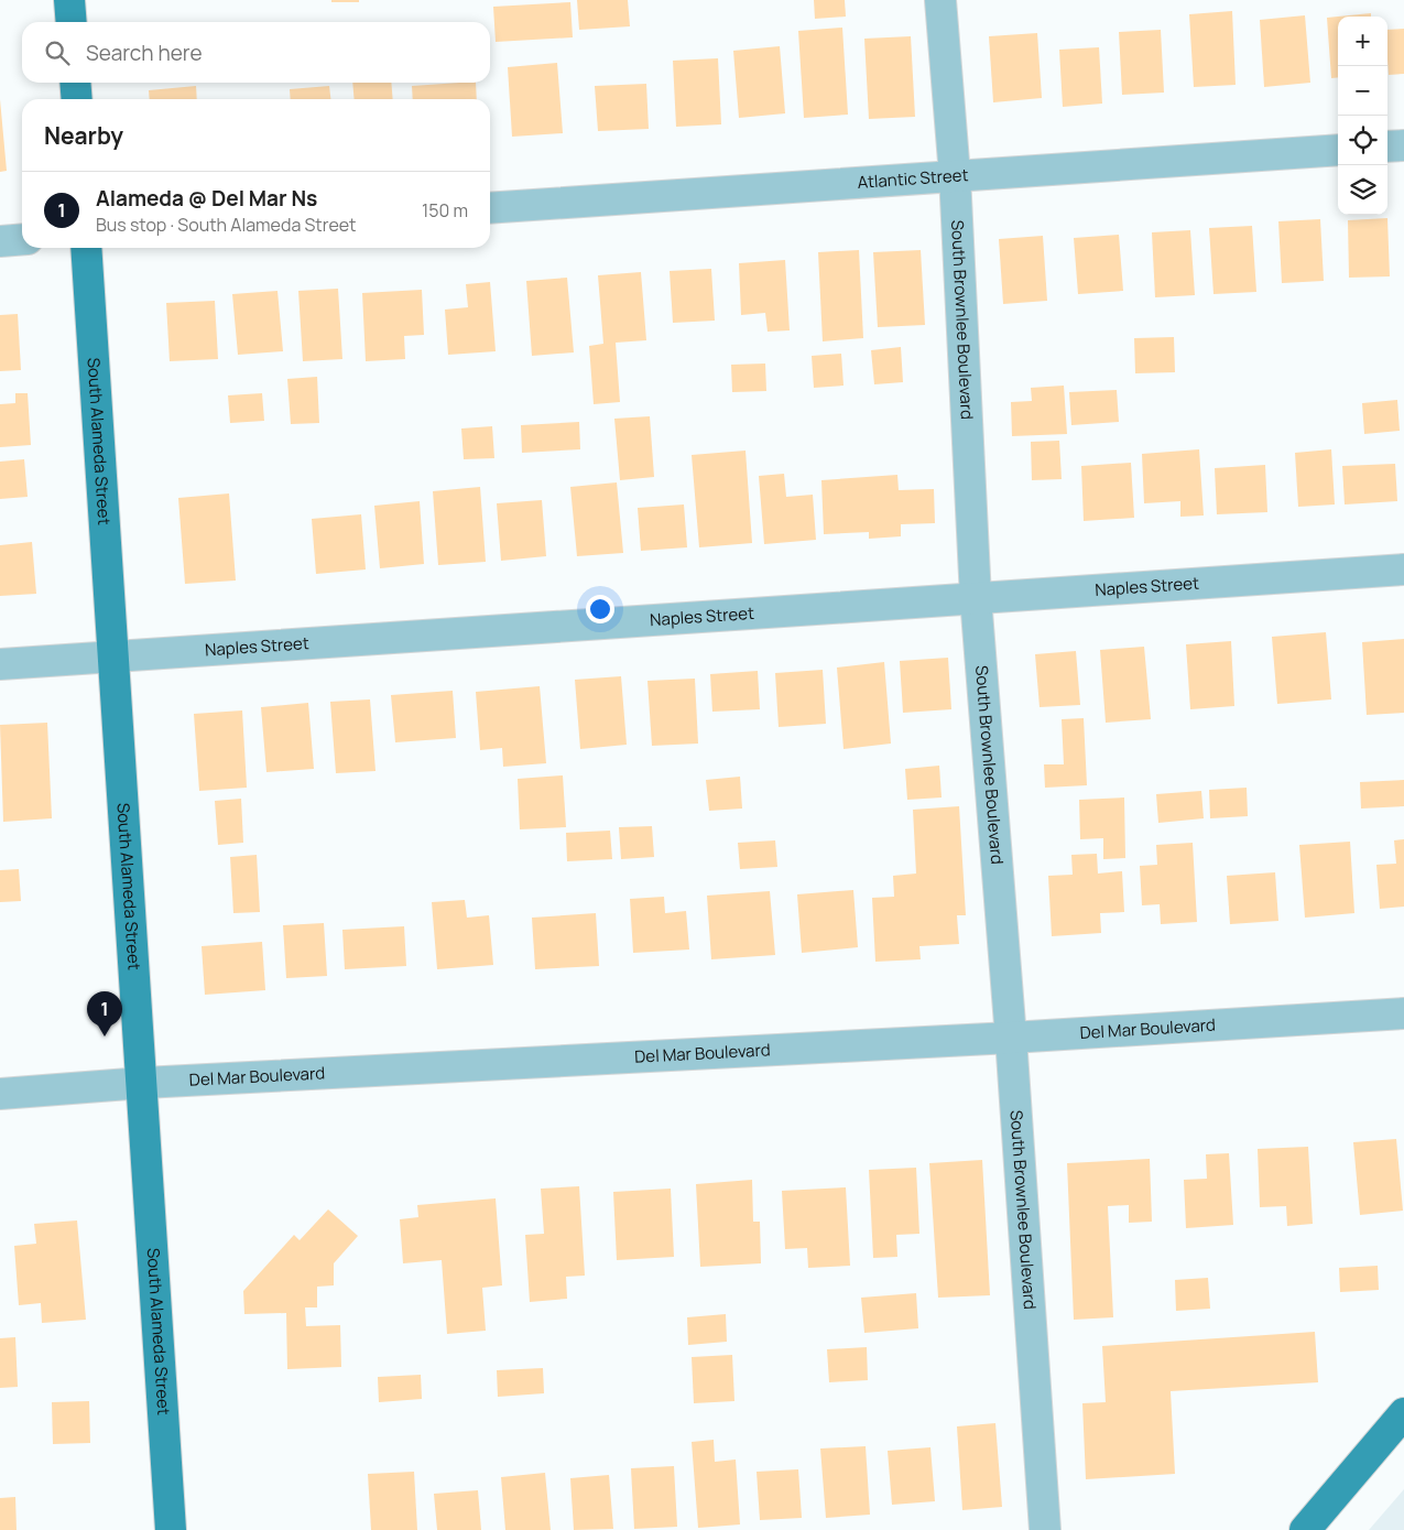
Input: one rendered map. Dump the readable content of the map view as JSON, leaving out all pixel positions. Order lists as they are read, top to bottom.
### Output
{
  "streets": {
    "main road": ["South Alameda Street"],
    "street": [
      "Atlantic Street",
      "South Brownlee Boulevard",
      "Naples Street",
      "Del Mar Boulevard"
    ]
  },
  "crossings": [
    ["Atlantic Street", "South Brownlee Boulevard"],
    ["South Brownlee Boulevard", "Naples Street"],
    ["South Brownlee Boulevard", "Del Mar Boulevard"],
    ["South Alameda Street", "Naples Street"],
    ["South Alameda Street", "Del Mar Boulevard"]
  ],
  "page": {
    "map_buttons": ["+", "−"],
    "search": "Search here",
    "heading": "Nearby",
    "list": [
      {
        "mark": "1",
        "name": "Alameda @ Del Mar Ns",
        "note": "Bus stop · South Alameda Street",
        "value": "150 m"
      }
    ],
    "pins": "1"
  }
}
